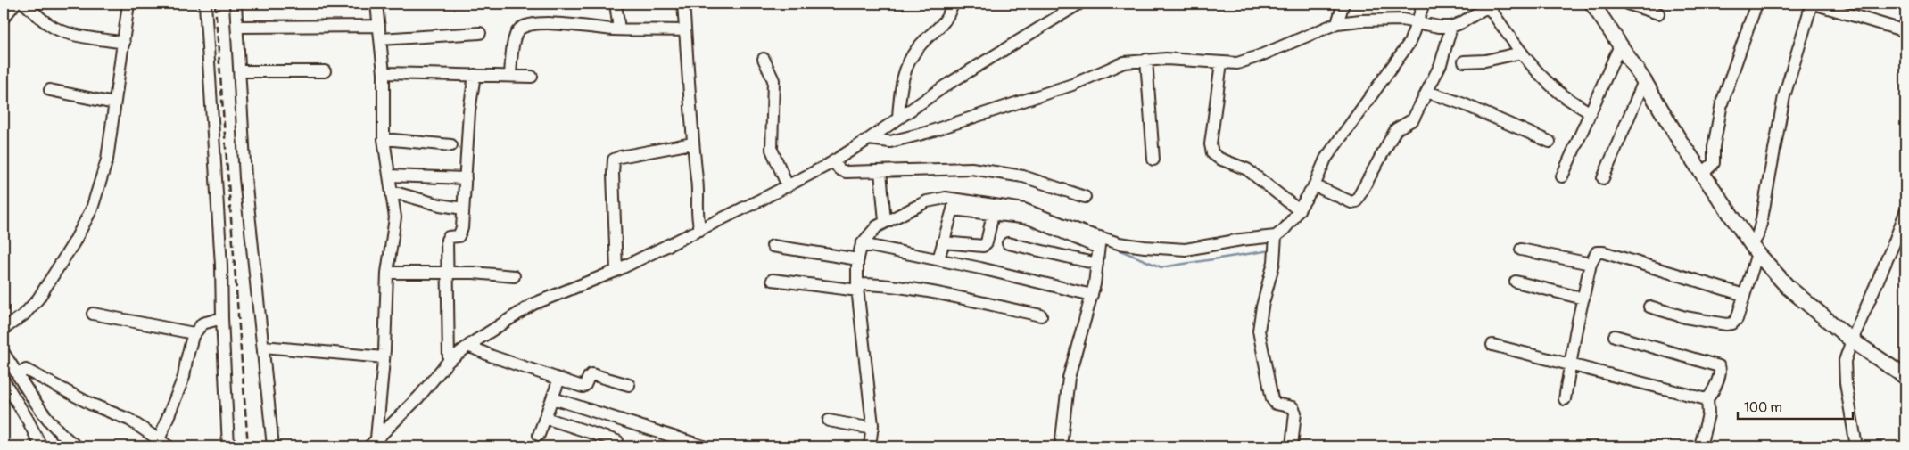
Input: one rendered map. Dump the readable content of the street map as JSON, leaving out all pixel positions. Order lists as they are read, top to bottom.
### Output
{
  "scale_bar": "100 m"
}
